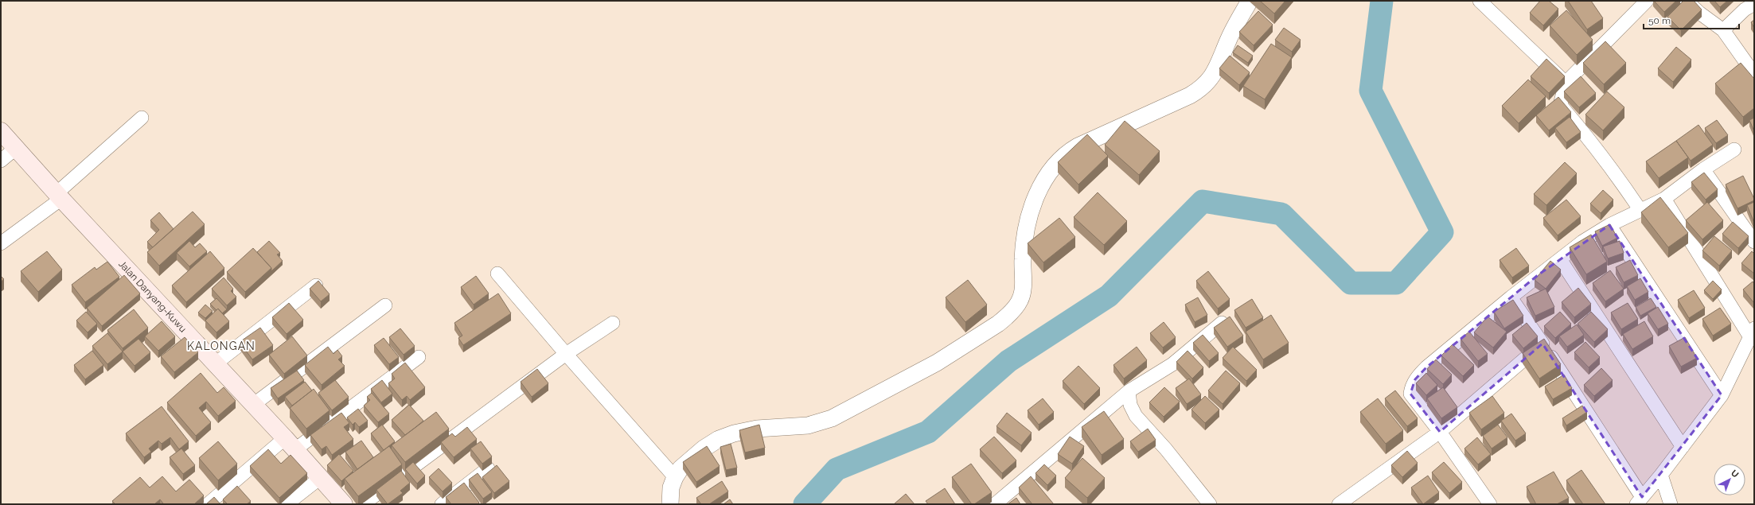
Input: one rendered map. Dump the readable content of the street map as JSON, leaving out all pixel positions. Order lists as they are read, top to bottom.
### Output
{
  "streets": {
    "main road": ["Jalan Danyang-Kuwu"]
  },
  "districts": ["KALONGAN"],
  "scale_bar": "50 m",
  "north": "top right"
}
